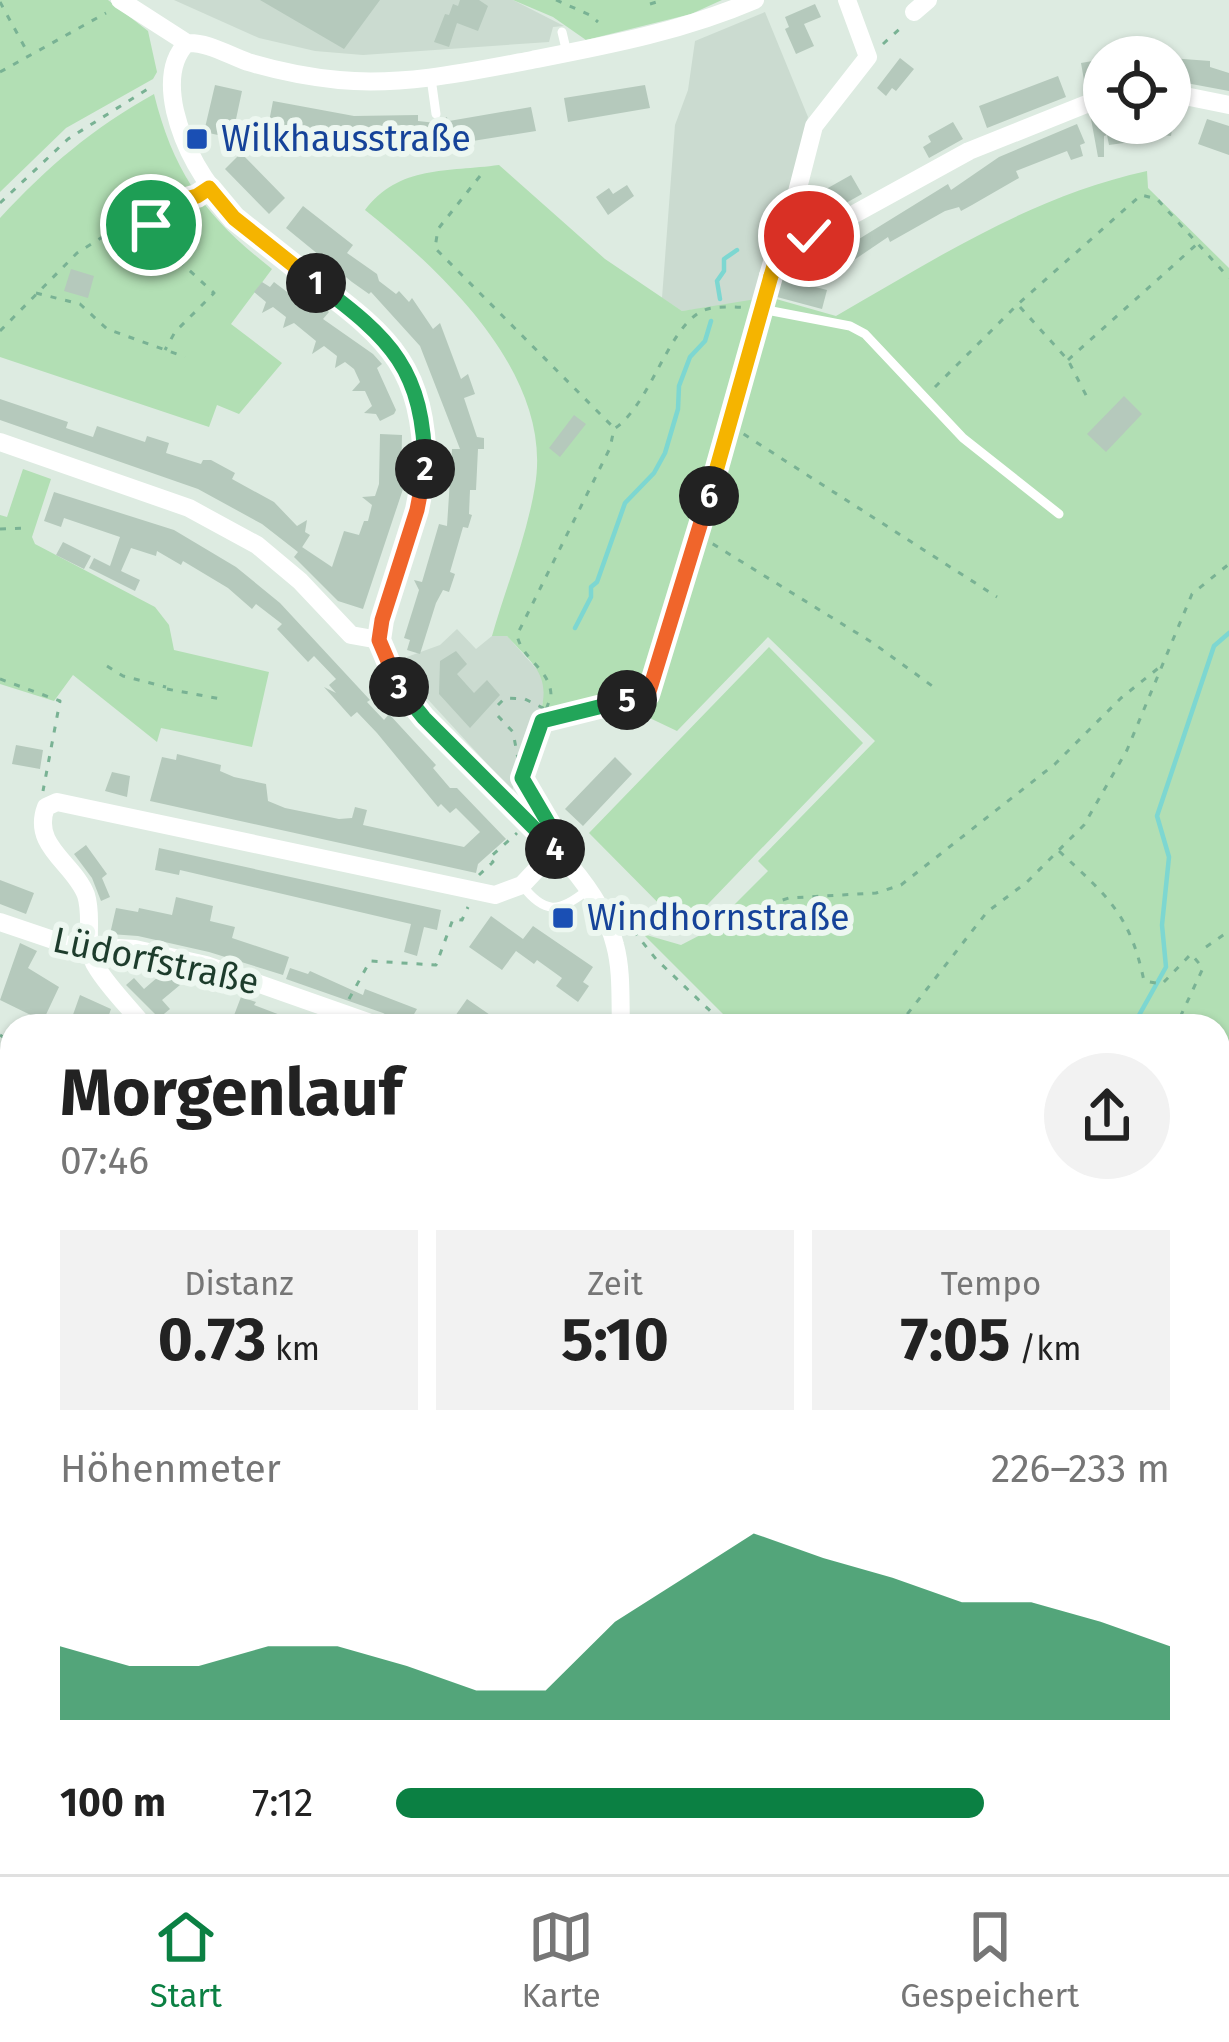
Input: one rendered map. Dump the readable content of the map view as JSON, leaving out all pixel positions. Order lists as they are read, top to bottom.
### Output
{
  "streets": {
    "street": ["Lüdorfstraße"]
  },
  "places": {
    "transit": ["Wilkhausstraße", "Windhornstraße"]
  },
  "page": {
    "pins": [
      "1",
      "2",
      "6",
      "3",
      "5",
      "4"
    ],
    "heading": ["Morgenlauf", "07:46"],
    "stats": [
      ["Distanz", "0.73 km"],
      ["Zeit", "5:10"],
      ["Tempo", "7:05 /km"]
    ],
    "chart": ["Höhenmeter", "226–233 m"],
    "list": [
      {
        "name": "100 m",
        "note": "7:12"
      }
    ],
    "tabs": ["Start", "Karte", "Gespeichert"]
  }
}
